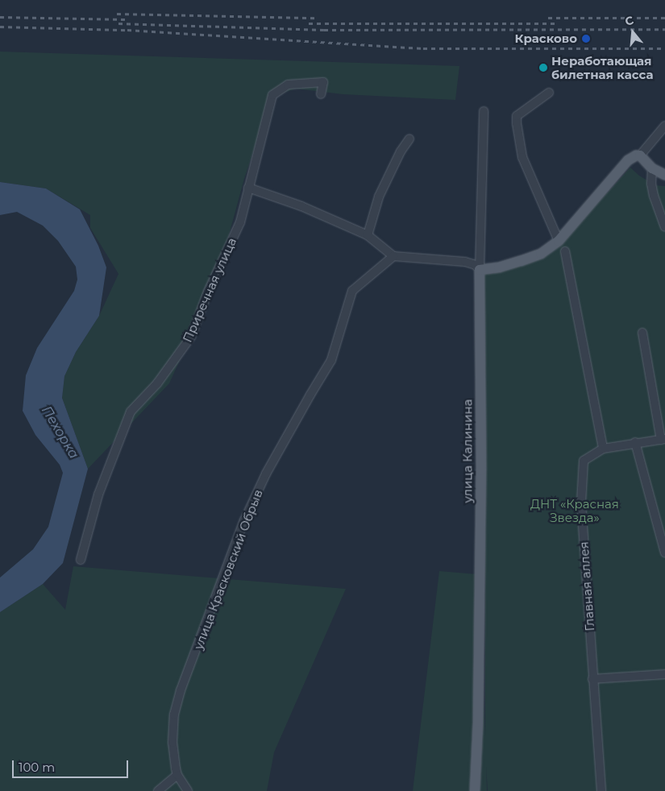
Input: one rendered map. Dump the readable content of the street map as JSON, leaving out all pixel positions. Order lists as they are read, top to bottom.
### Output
{
  "streets": {
    "main road": ["улица Калинина"],
    "street": ["Приречная улица", "улица Красковский Обрыв", "Главная аллея"]
  },
  "water": ["Пехорка"],
  "parks": ["ДНТ «Красная Звезда»"],
  "places": ["Красково", "Неработающая билетная касса"],
  "scale_bar": "100 m",
  "north": "top"
}
